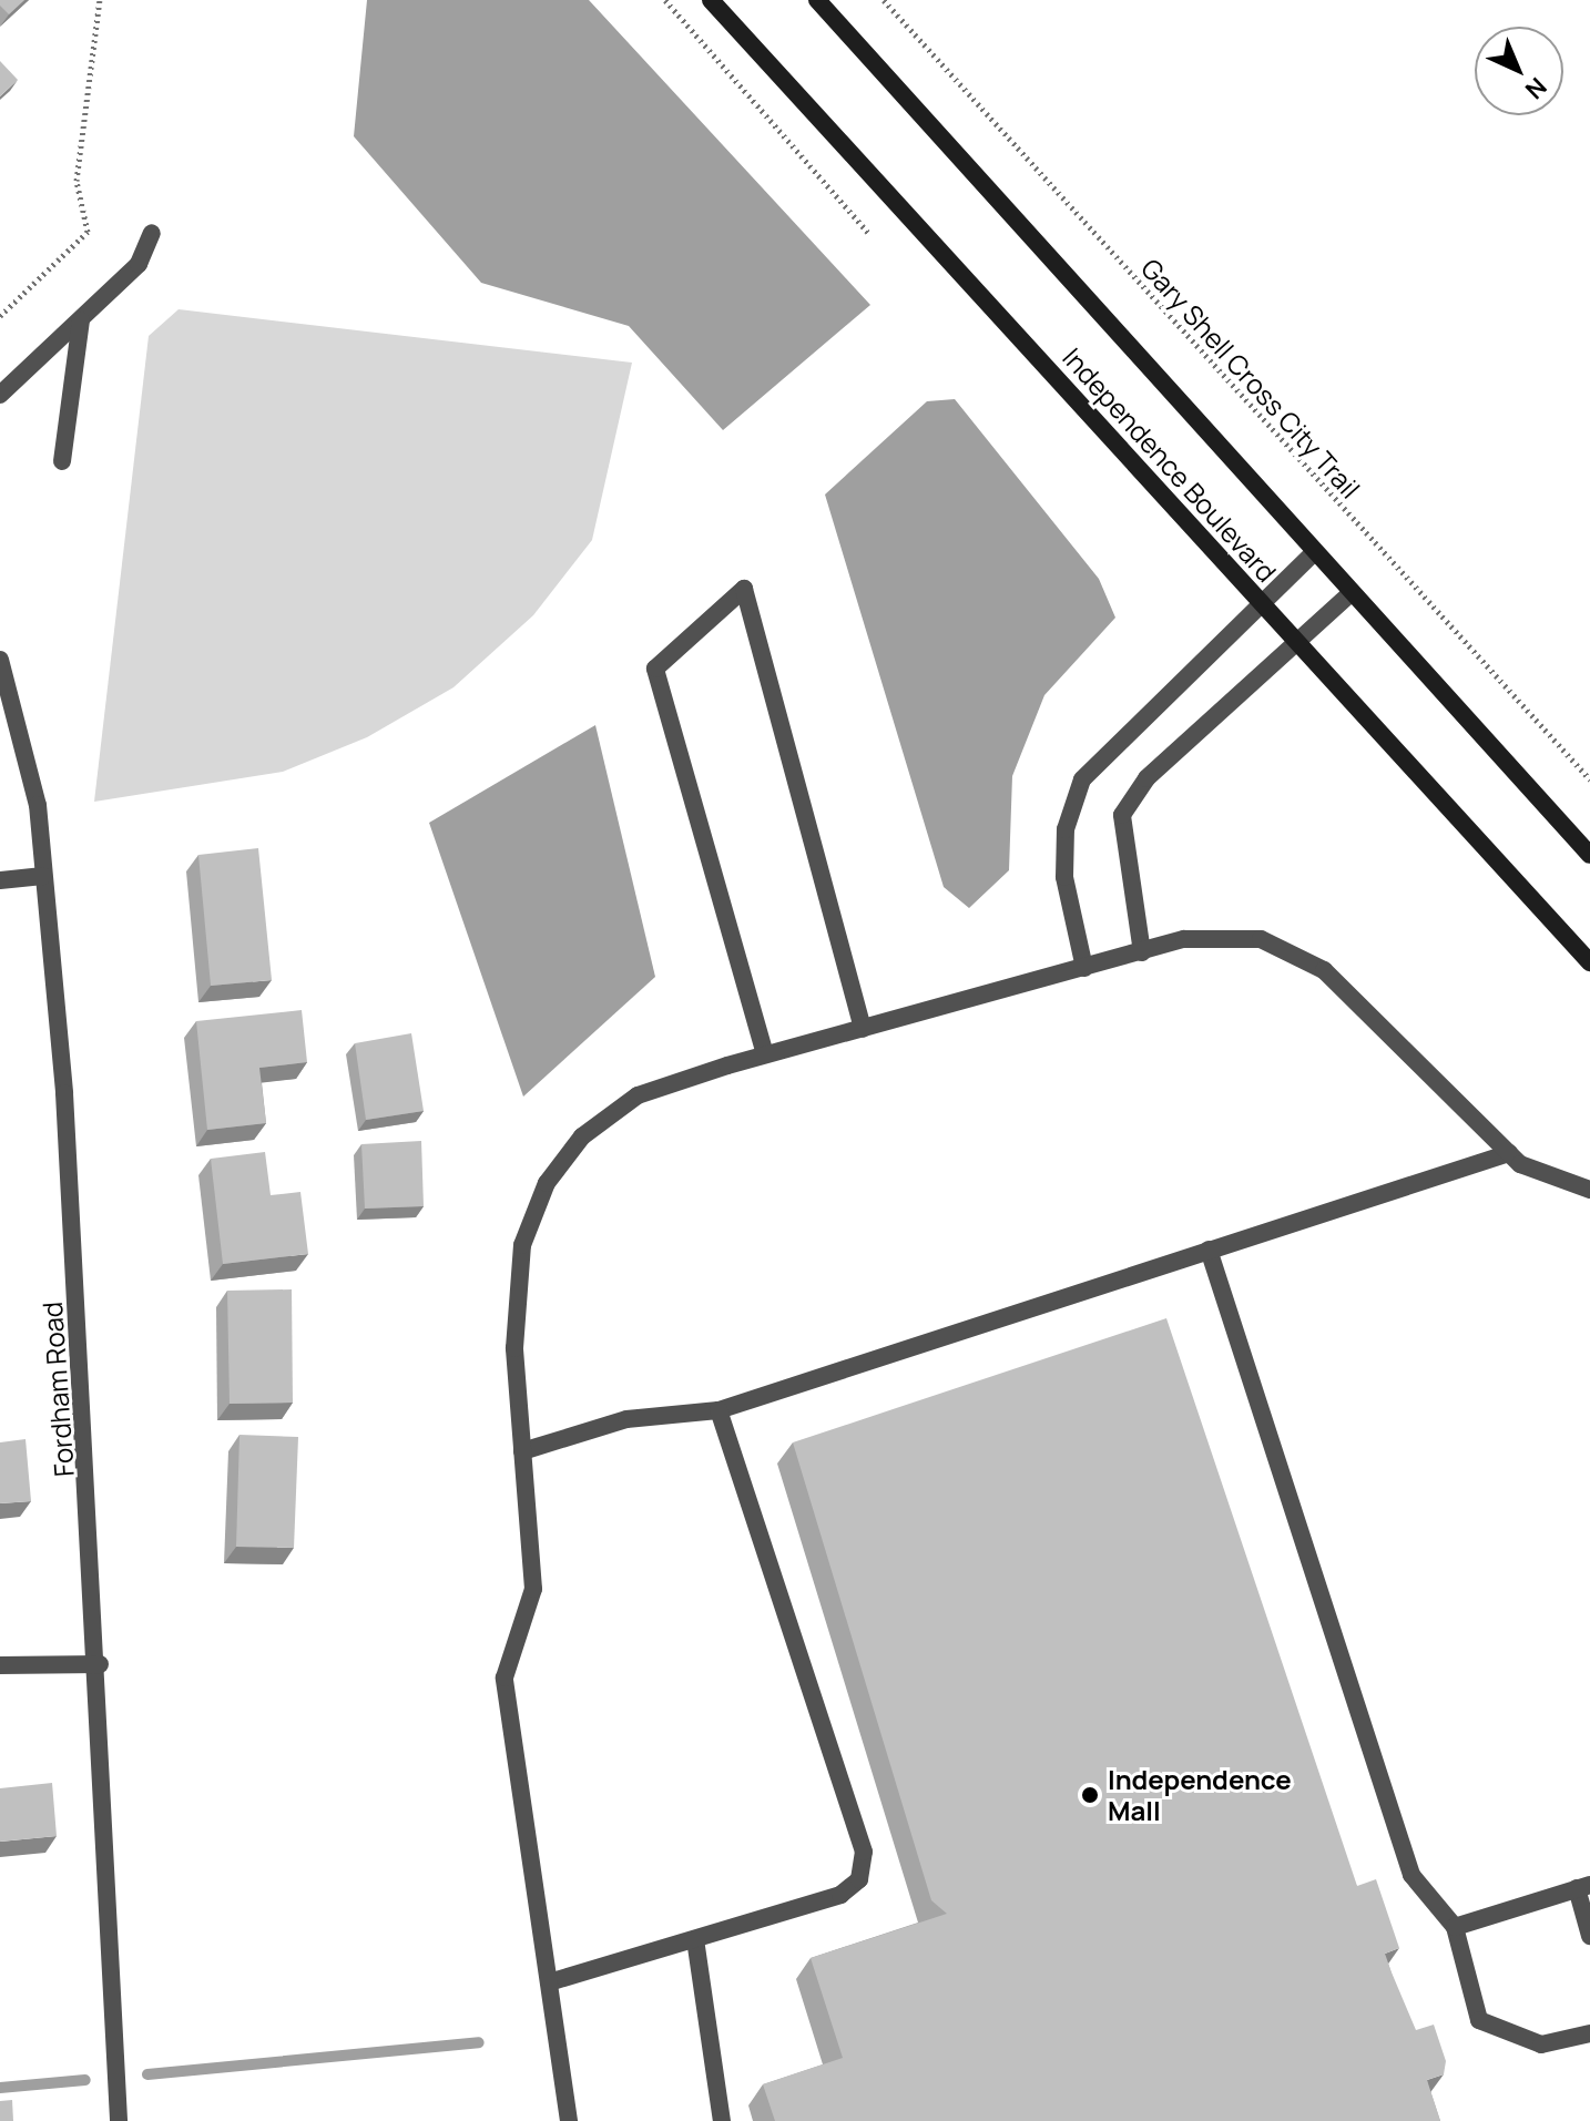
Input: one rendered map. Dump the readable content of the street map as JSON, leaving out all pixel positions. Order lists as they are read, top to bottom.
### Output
{
  "streets": {
    "main road": ["Independence Boulevard"],
    "street": ["Fordham Road"],
    "path": ["Gary Shell Cross City Trail"]
  },
  "places": ["Independence Mall"],
  "north": "bottom right"
}
